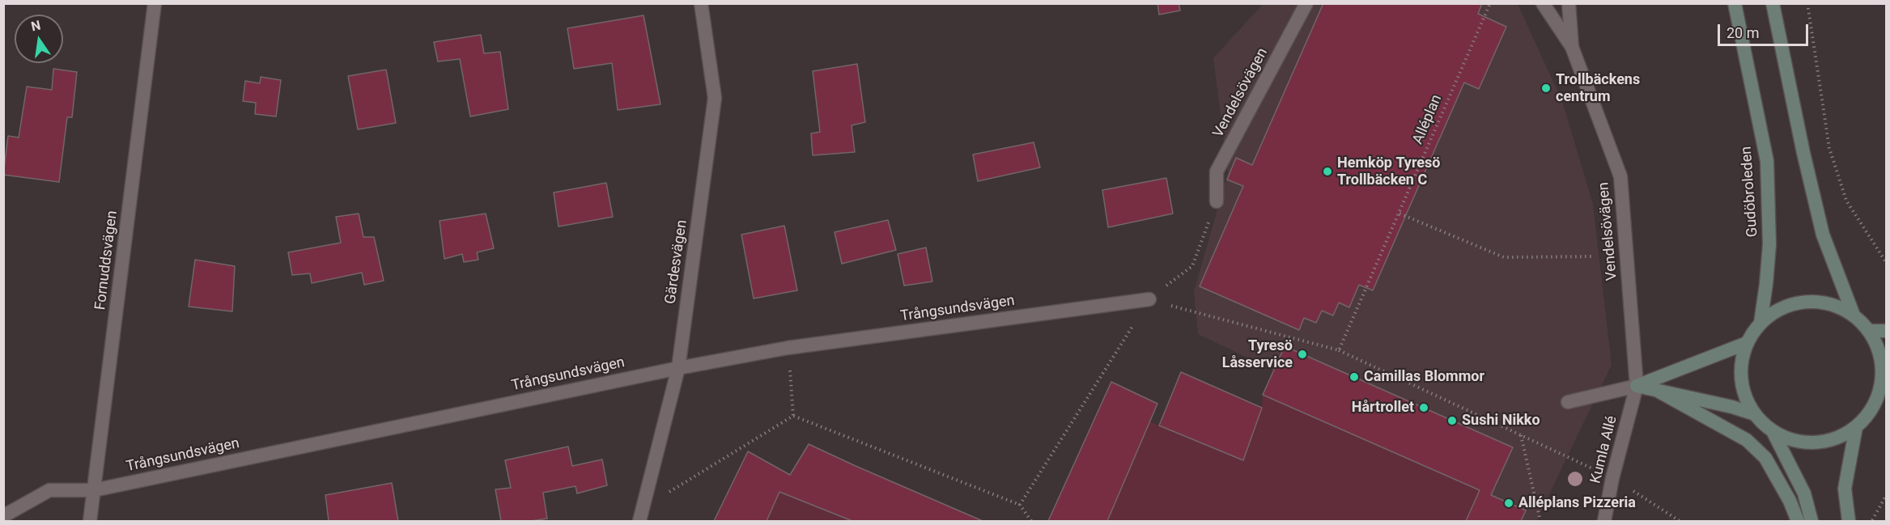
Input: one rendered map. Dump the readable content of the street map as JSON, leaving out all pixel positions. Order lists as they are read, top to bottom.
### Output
{
  "streets": {
    "main road": ["Gudöbroleden"],
    "street": [
      "Vendelsövägen",
      "Fornuddsvägen",
      "Gärdesvägen",
      "Trångsundsvägen",
      "Kumla Allé"
    ],
    "path": ["Alléplan"]
  },
  "crossings": [
    ["Vendelsövägen", "Kumla Allé"],
    ["Fornuddsvägen", "Trångsundsvägen"],
    ["Gärdesvägen", "Trångsundsvägen"]
  ],
  "places": [
    "Trollbäckens centrum",
    "Hemköp Tyresö Trollbäcken C",
    "Tyresö Låsservice",
    "Camillas Blommor",
    "Hårtrollet",
    "Sushi Nikko",
    "Alléplans Pizzeria"
  ],
  "scale_bar": "20 m",
  "north": "top"
}
